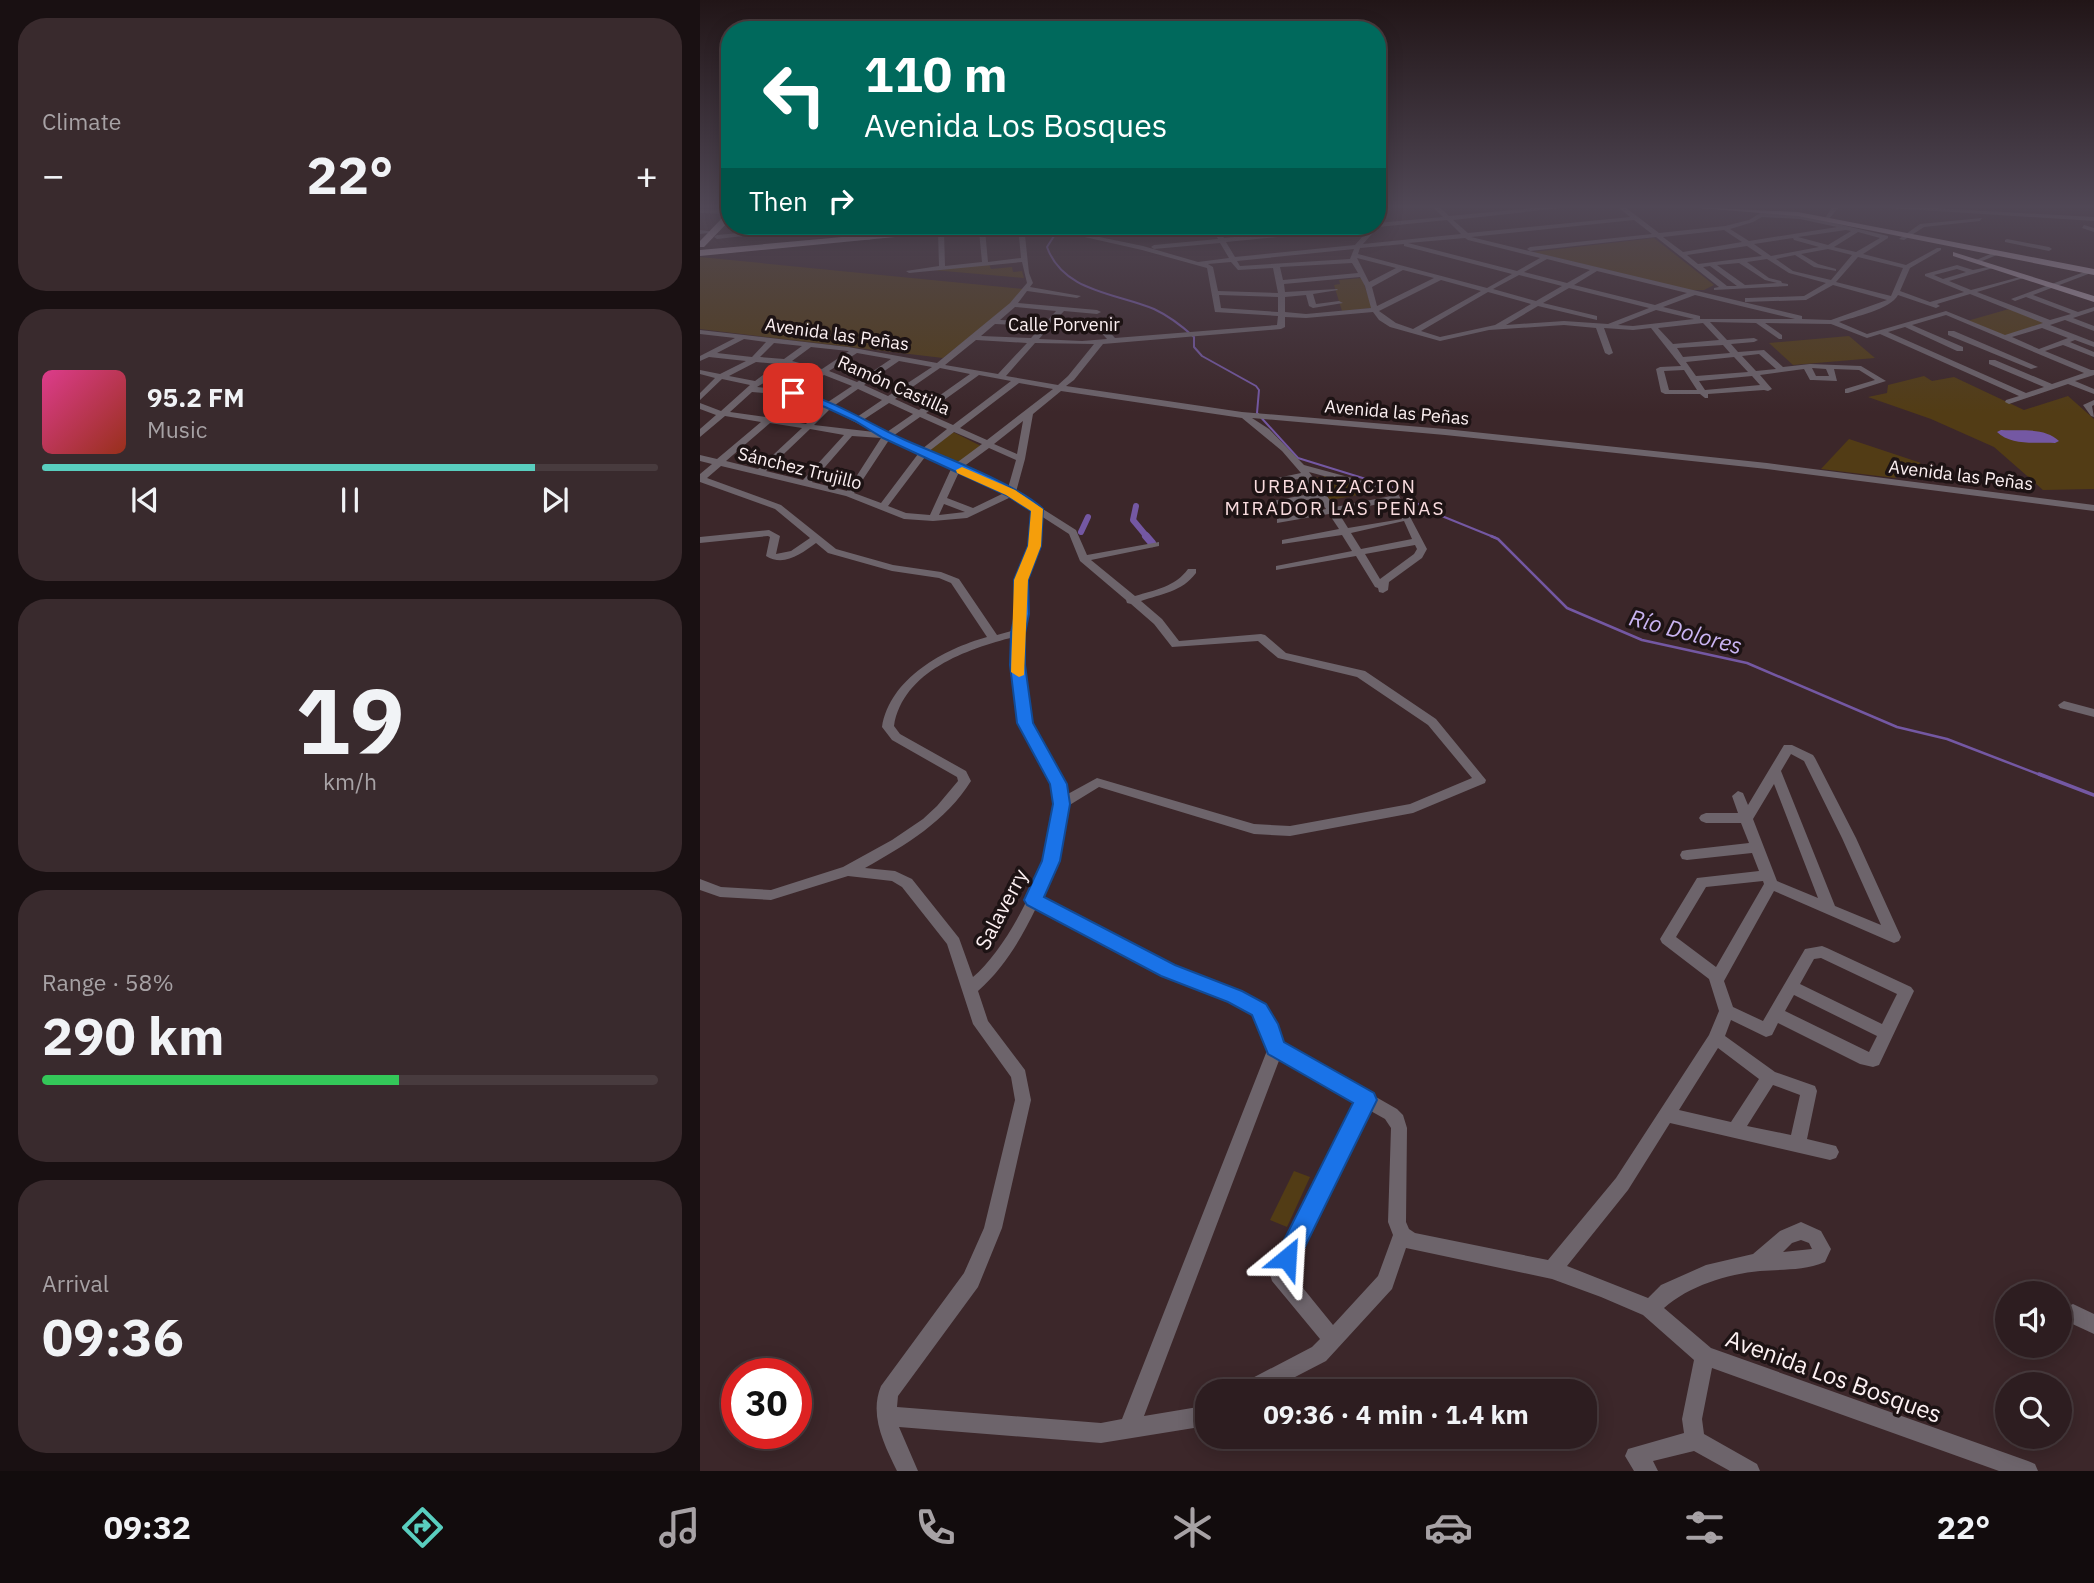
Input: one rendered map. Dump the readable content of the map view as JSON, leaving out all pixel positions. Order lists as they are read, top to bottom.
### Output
{
  "streets": {
    "street": [
      "Calle Porvenir",
      "Avenida las Peñas",
      "Ramón Castilla",
      "Sánchez Trujillo",
      "Salaverry",
      "Avenida Los Bosques"
    ]
  },
  "districts": ["URBANIZACION MIRADOR LAS PEÑAS"],
  "water": ["Río Dolores"],
  "page": {
    "tile": [
      "Climate",
      ["19", "km/h"],
      ["Range · 58%", "290 km"],
      ["Arrival", "09:36"]
    ],
    "turn": ["110 m", "Avenida Los Bosques"],
    "heat": ["−", "22°", "+"],
    "then": "Then",
    "song": ["95.2 FM", "Music"],
    "limit": "30",
    "trip": "09:36 · 4 min · 1.4 km",
    "tabs": ["09:32", "22°"]
  }
}
